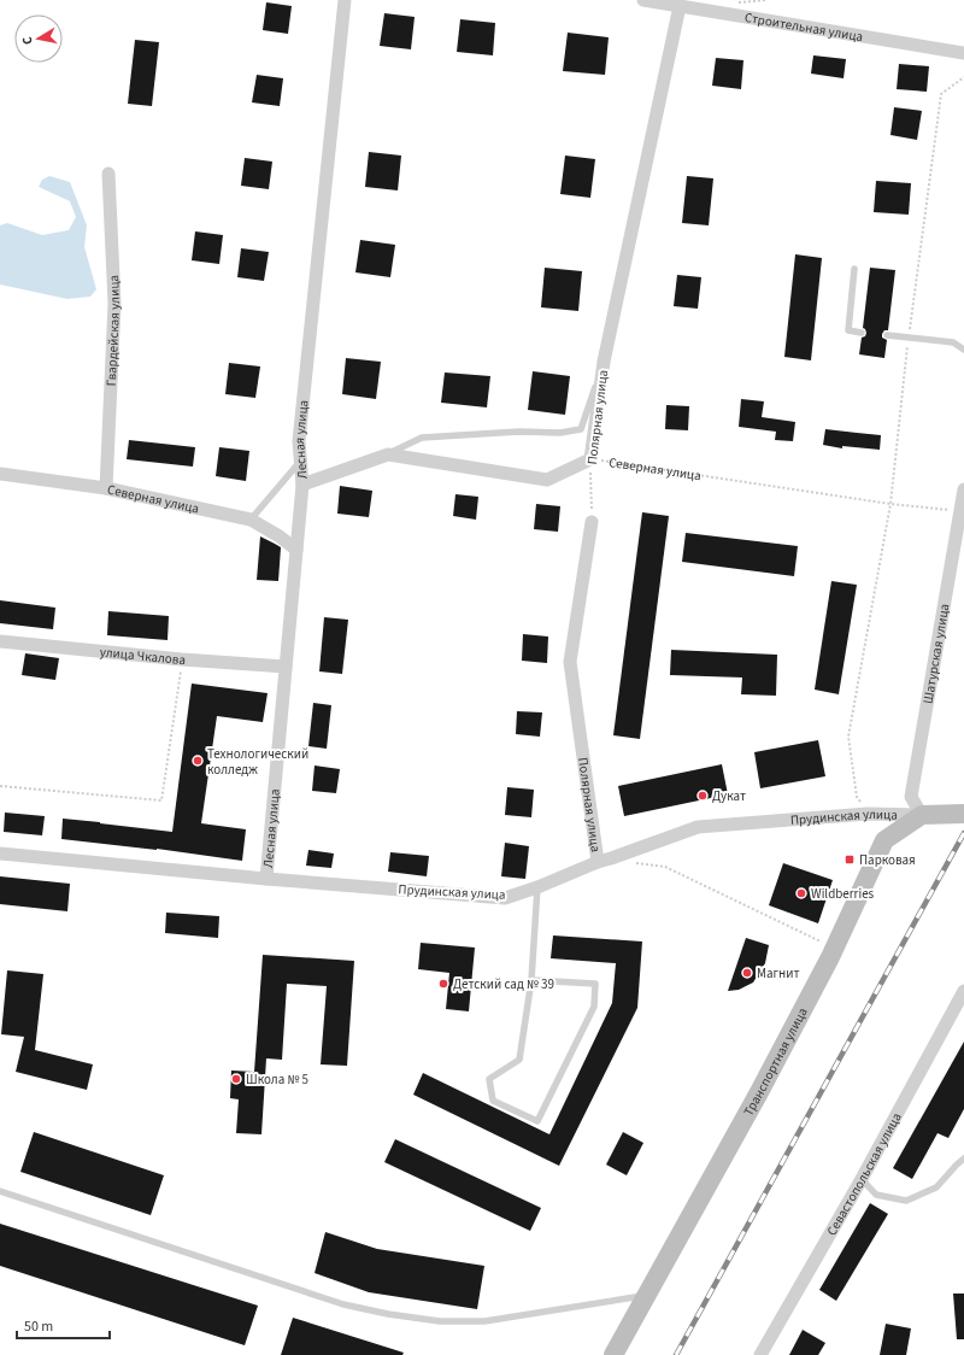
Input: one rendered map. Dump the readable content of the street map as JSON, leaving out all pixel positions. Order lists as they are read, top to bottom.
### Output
{
  "streets": {
    "street": [
      "Строительная улица",
      "Гвардейская улица",
      "Полярная улица",
      "Лесная улица",
      "Северная улица",
      "Шатурская улица",
      "улица Чкалова",
      "Прудинская улица",
      "Транспортная улица",
      "Севастопольская улица"
    ]
  },
  "crossings": [
    ["Строительная улица", "Полярная улица"],
    ["Гвардейская улица", "Северная улица"],
    ["Полярная улица", "Северная улица"],
    ["Полярная улица", "Прудинская улица"],
    ["Лесная улица", "Северная улица"],
    ["Лесная улица", "улица Чкалова"],
    ["Лесная улица", "Прудинская улица"],
    ["Северная улица", "Шатурская улица"],
    ["Шатурская улица", "Прудинская улица"],
    ["Шатурская улица", "Транспортная улица"],
    ["Прудинская улица", "Транспортная улица"]
  ],
  "places": {
    "other": [
      "Технологический колледж",
      "Дукат",
      "Wildberries",
      "Магнит",
      "Детский сад № 39",
      "Школа № 5"
    ],
    "transit": ["Парковая"]
  },
  "scale_bar": "50 m",
  "north": "left"
}
